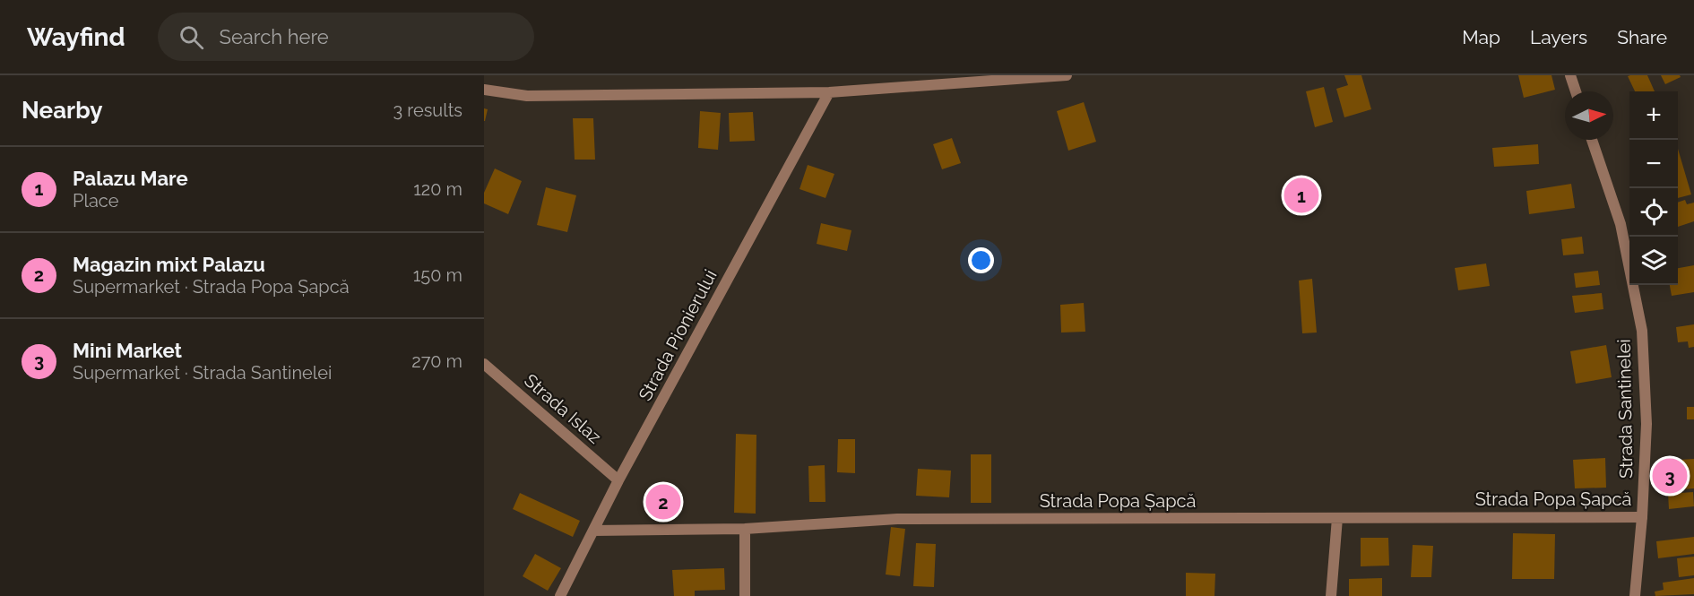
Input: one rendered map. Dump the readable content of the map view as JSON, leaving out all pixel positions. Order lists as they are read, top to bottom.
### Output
{
  "streets": {
    "street": [
      "Strada Pionierului",
      "Strada Islaz",
      "Strada Santinelei",
      "Strada Popa Șapcă"
    ]
  },
  "crossings": [
    ["Strada Pionierului", "Strada Islaz"],
    ["Strada Pionierului", "Strada Popa Șapcă"],
    ["Strada Santinelei", "Strada Popa Șapcă"]
  ],
  "north": "right",
  "page": {
    "header": "Wayfind",
    "search": "Search here",
    "nav": ["Map", "Layers", "Share"],
    "heading": ["Nearby", "3 results"],
    "map_buttons": ["+", "−"],
    "list": [
      {
        "mark": "1",
        "name": "Palazu Mare",
        "note": "Place",
        "value": "120 m"
      },
      {
        "mark": "2",
        "name": "Magazin mixt Palazu",
        "note": "Supermarket · Strada Popa Șapcă",
        "value": "150 m"
      },
      {
        "mark": "3",
        "name": "Mini Market",
        "note": "Supermarket · Strada Santinelei",
        "value": "270 m"
      }
    ],
    "pins": ["1", "3", "2"]
  }
}
